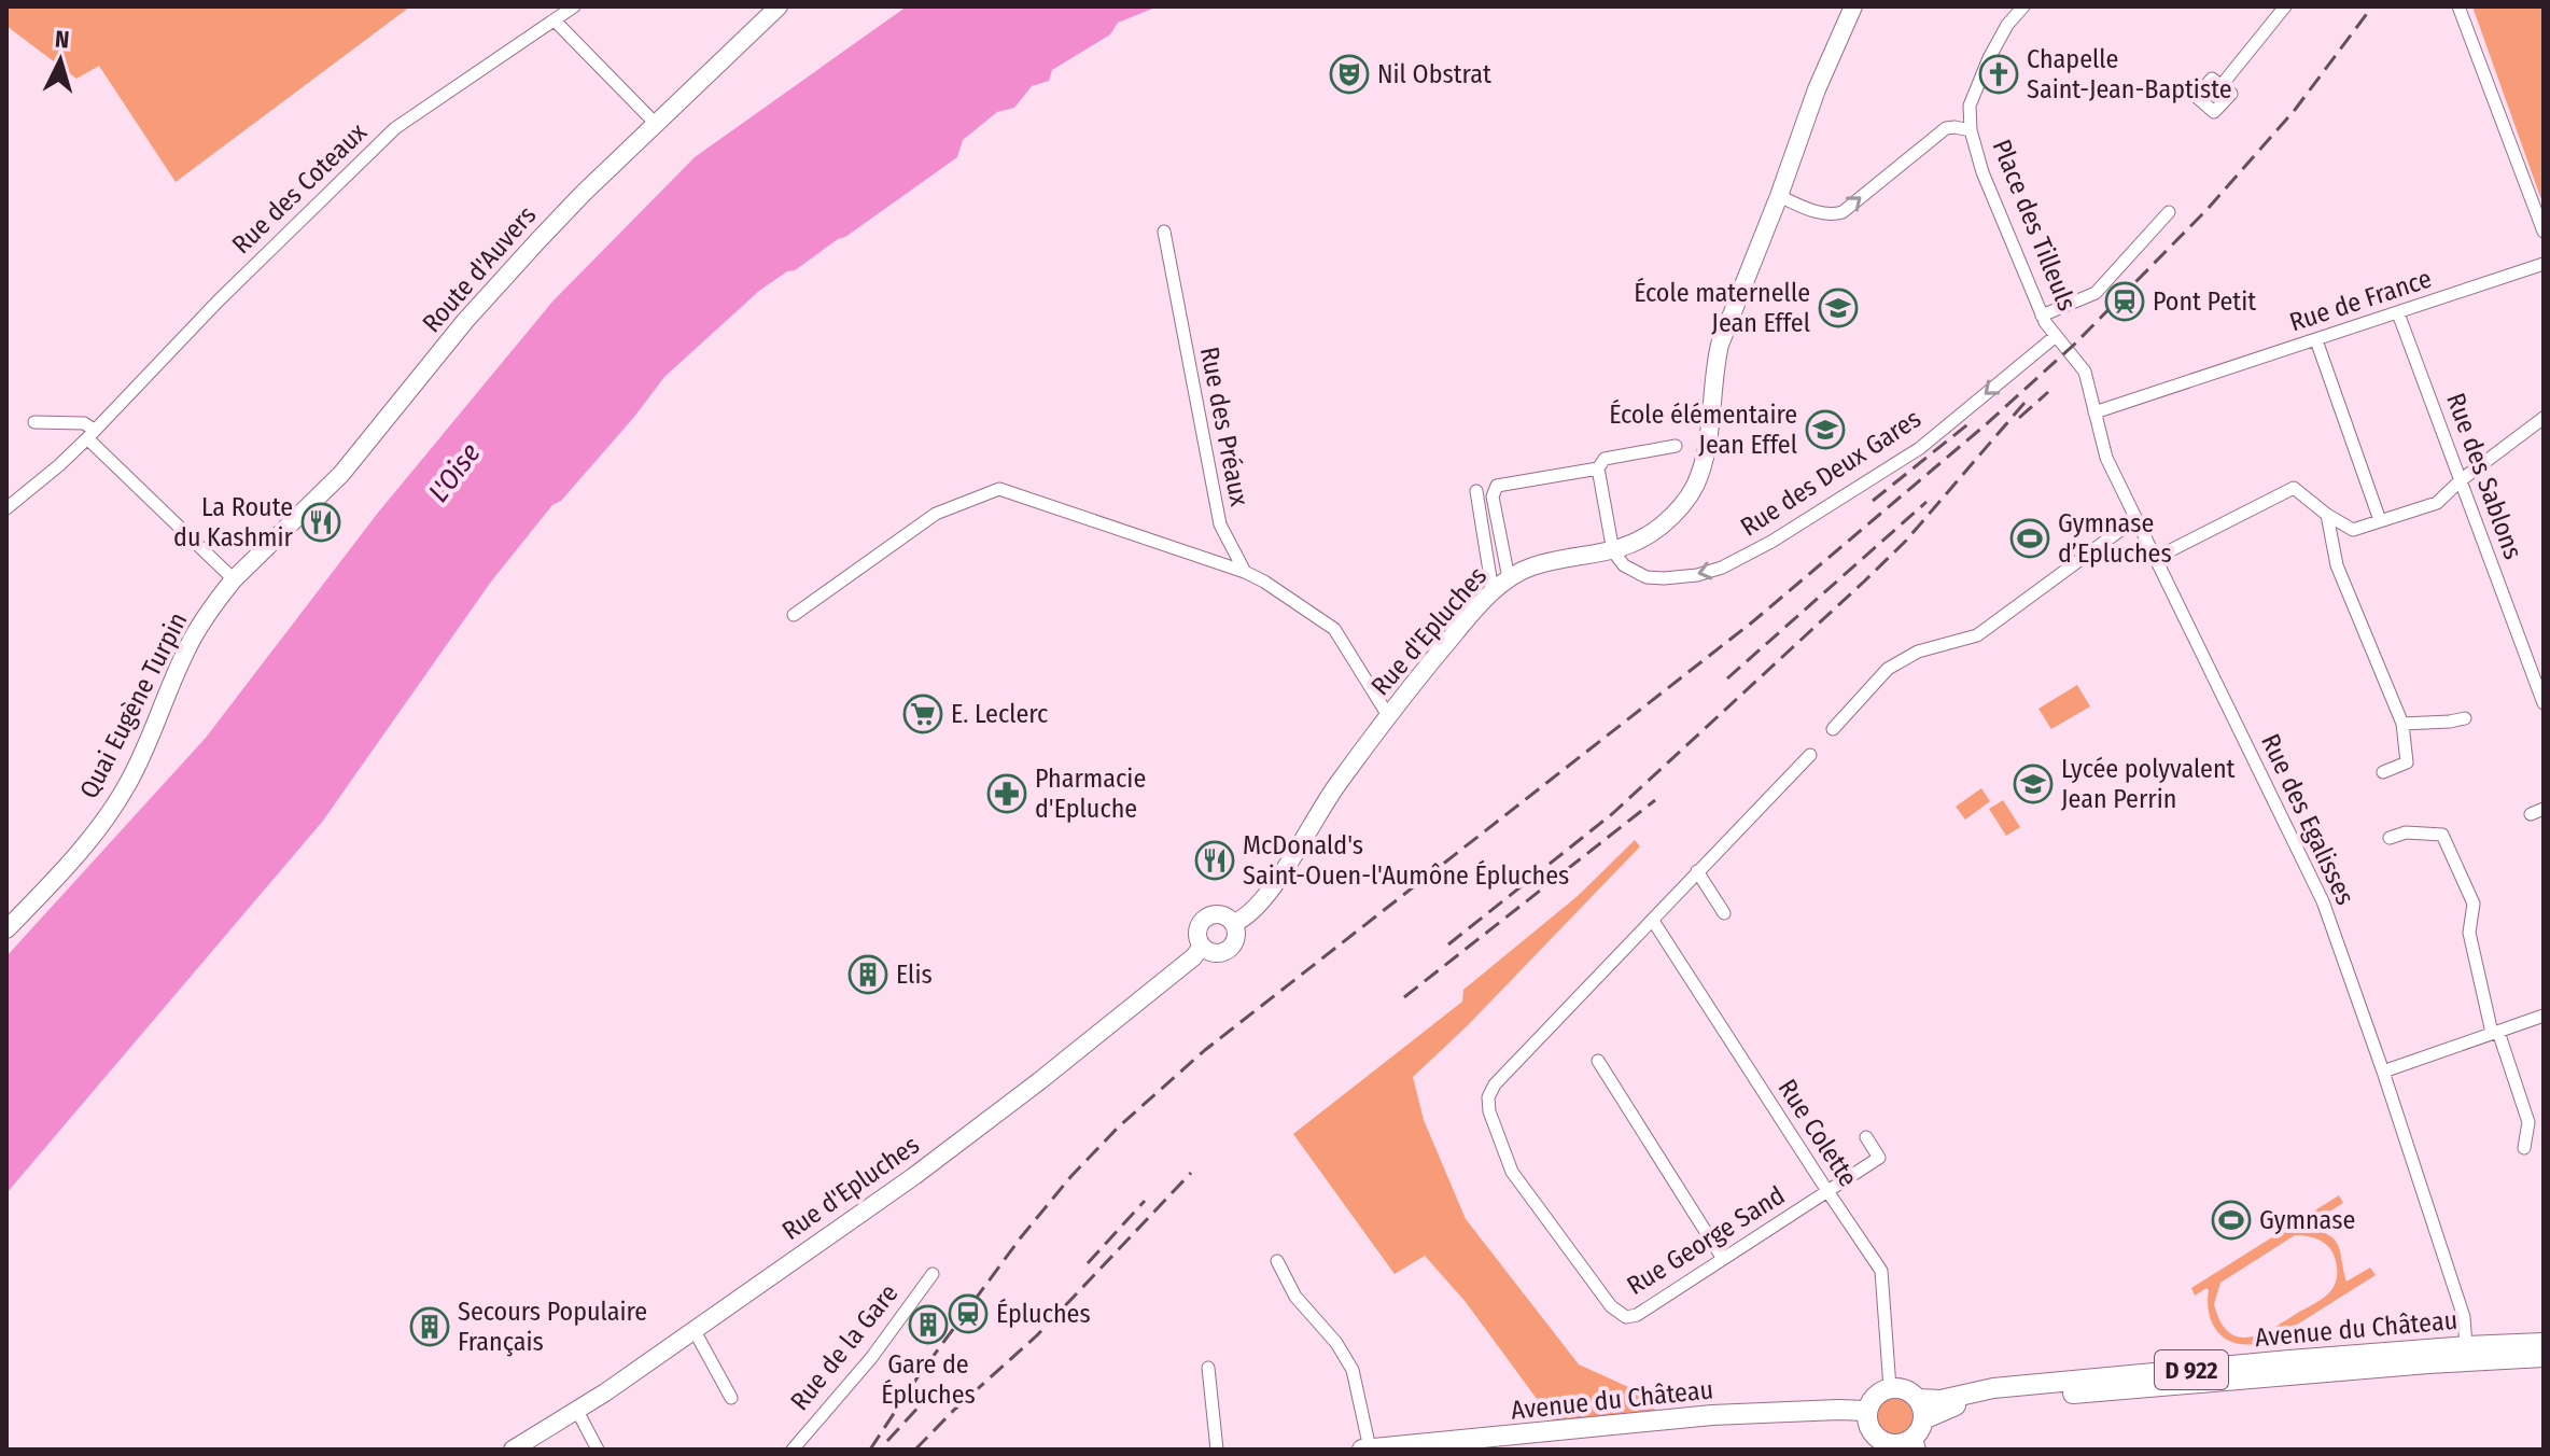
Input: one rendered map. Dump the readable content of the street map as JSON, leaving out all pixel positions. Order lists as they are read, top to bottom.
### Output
{
  "streets": {
    "main road": ["Avenue du Château", "D 922"],
    "street": [
      "Rue des Coteaux",
      "Place des Tilleuls",
      "Route d'Auvers",
      "Rue de France",
      "Rue des Préaux",
      "Rue des Deux Gares",
      "Rue des Sablons",
      "Rue d'Epluches",
      "Quai Eugène Turpin",
      "Rue des Egalisses",
      "Rue Colette",
      "Rue George Sand",
      "Rue de la Gare"
    ]
  },
  "crossings": [
    ["Place des Tilleuls", "Rue des Deux Gares"],
    ["Place des Tilleuls", "Rue des Egalisses"],
    ["Route d'Auvers", "Quai Eugène Turpin"],
    ["Rue de France", "Rue des Sablons"],
    ["Rue de France", "Rue des Egalisses"],
    ["Rue des Deux Gares", "Rue d'Epluches"],
    ["Rue des Deux Gares", "Rue des Egalisses"],
    ["Rue des Egalisses", "Avenue du Château"],
    ["Rue Colette", "Rue George Sand"],
    ["Rue Colette", "Avenue du Château"]
  ],
  "one_way": ["Rue des Deux Gares"],
  "water": ["L'Oise"],
  "places": {
    "theatre": ["Nil Obstrat"],
    "church": ["Chapelle Saint-Jean-Baptiste"],
    "station": ["Pont Petit", "Épluches"],
    "school or university": ["École maternelle Jean Effel", "École élémentaire Jean Effel", "Lycée polyvalent Jean Perrin"],
    "restaurant": ["La Route du Kashmir", "McDonald's Saint-Ouen-l'Aumône Épluches"],
    "sports": ["Gymnase d’Epluches", "Gymnase"],
    "supermarket": ["E. Leclerc"],
    "pharmacy": ["Pharmacie d'Epluche"],
    "building": ["Elis", "Gare de Épluches", "Secours Populaire Français"]
  },
  "north": "top"
}
